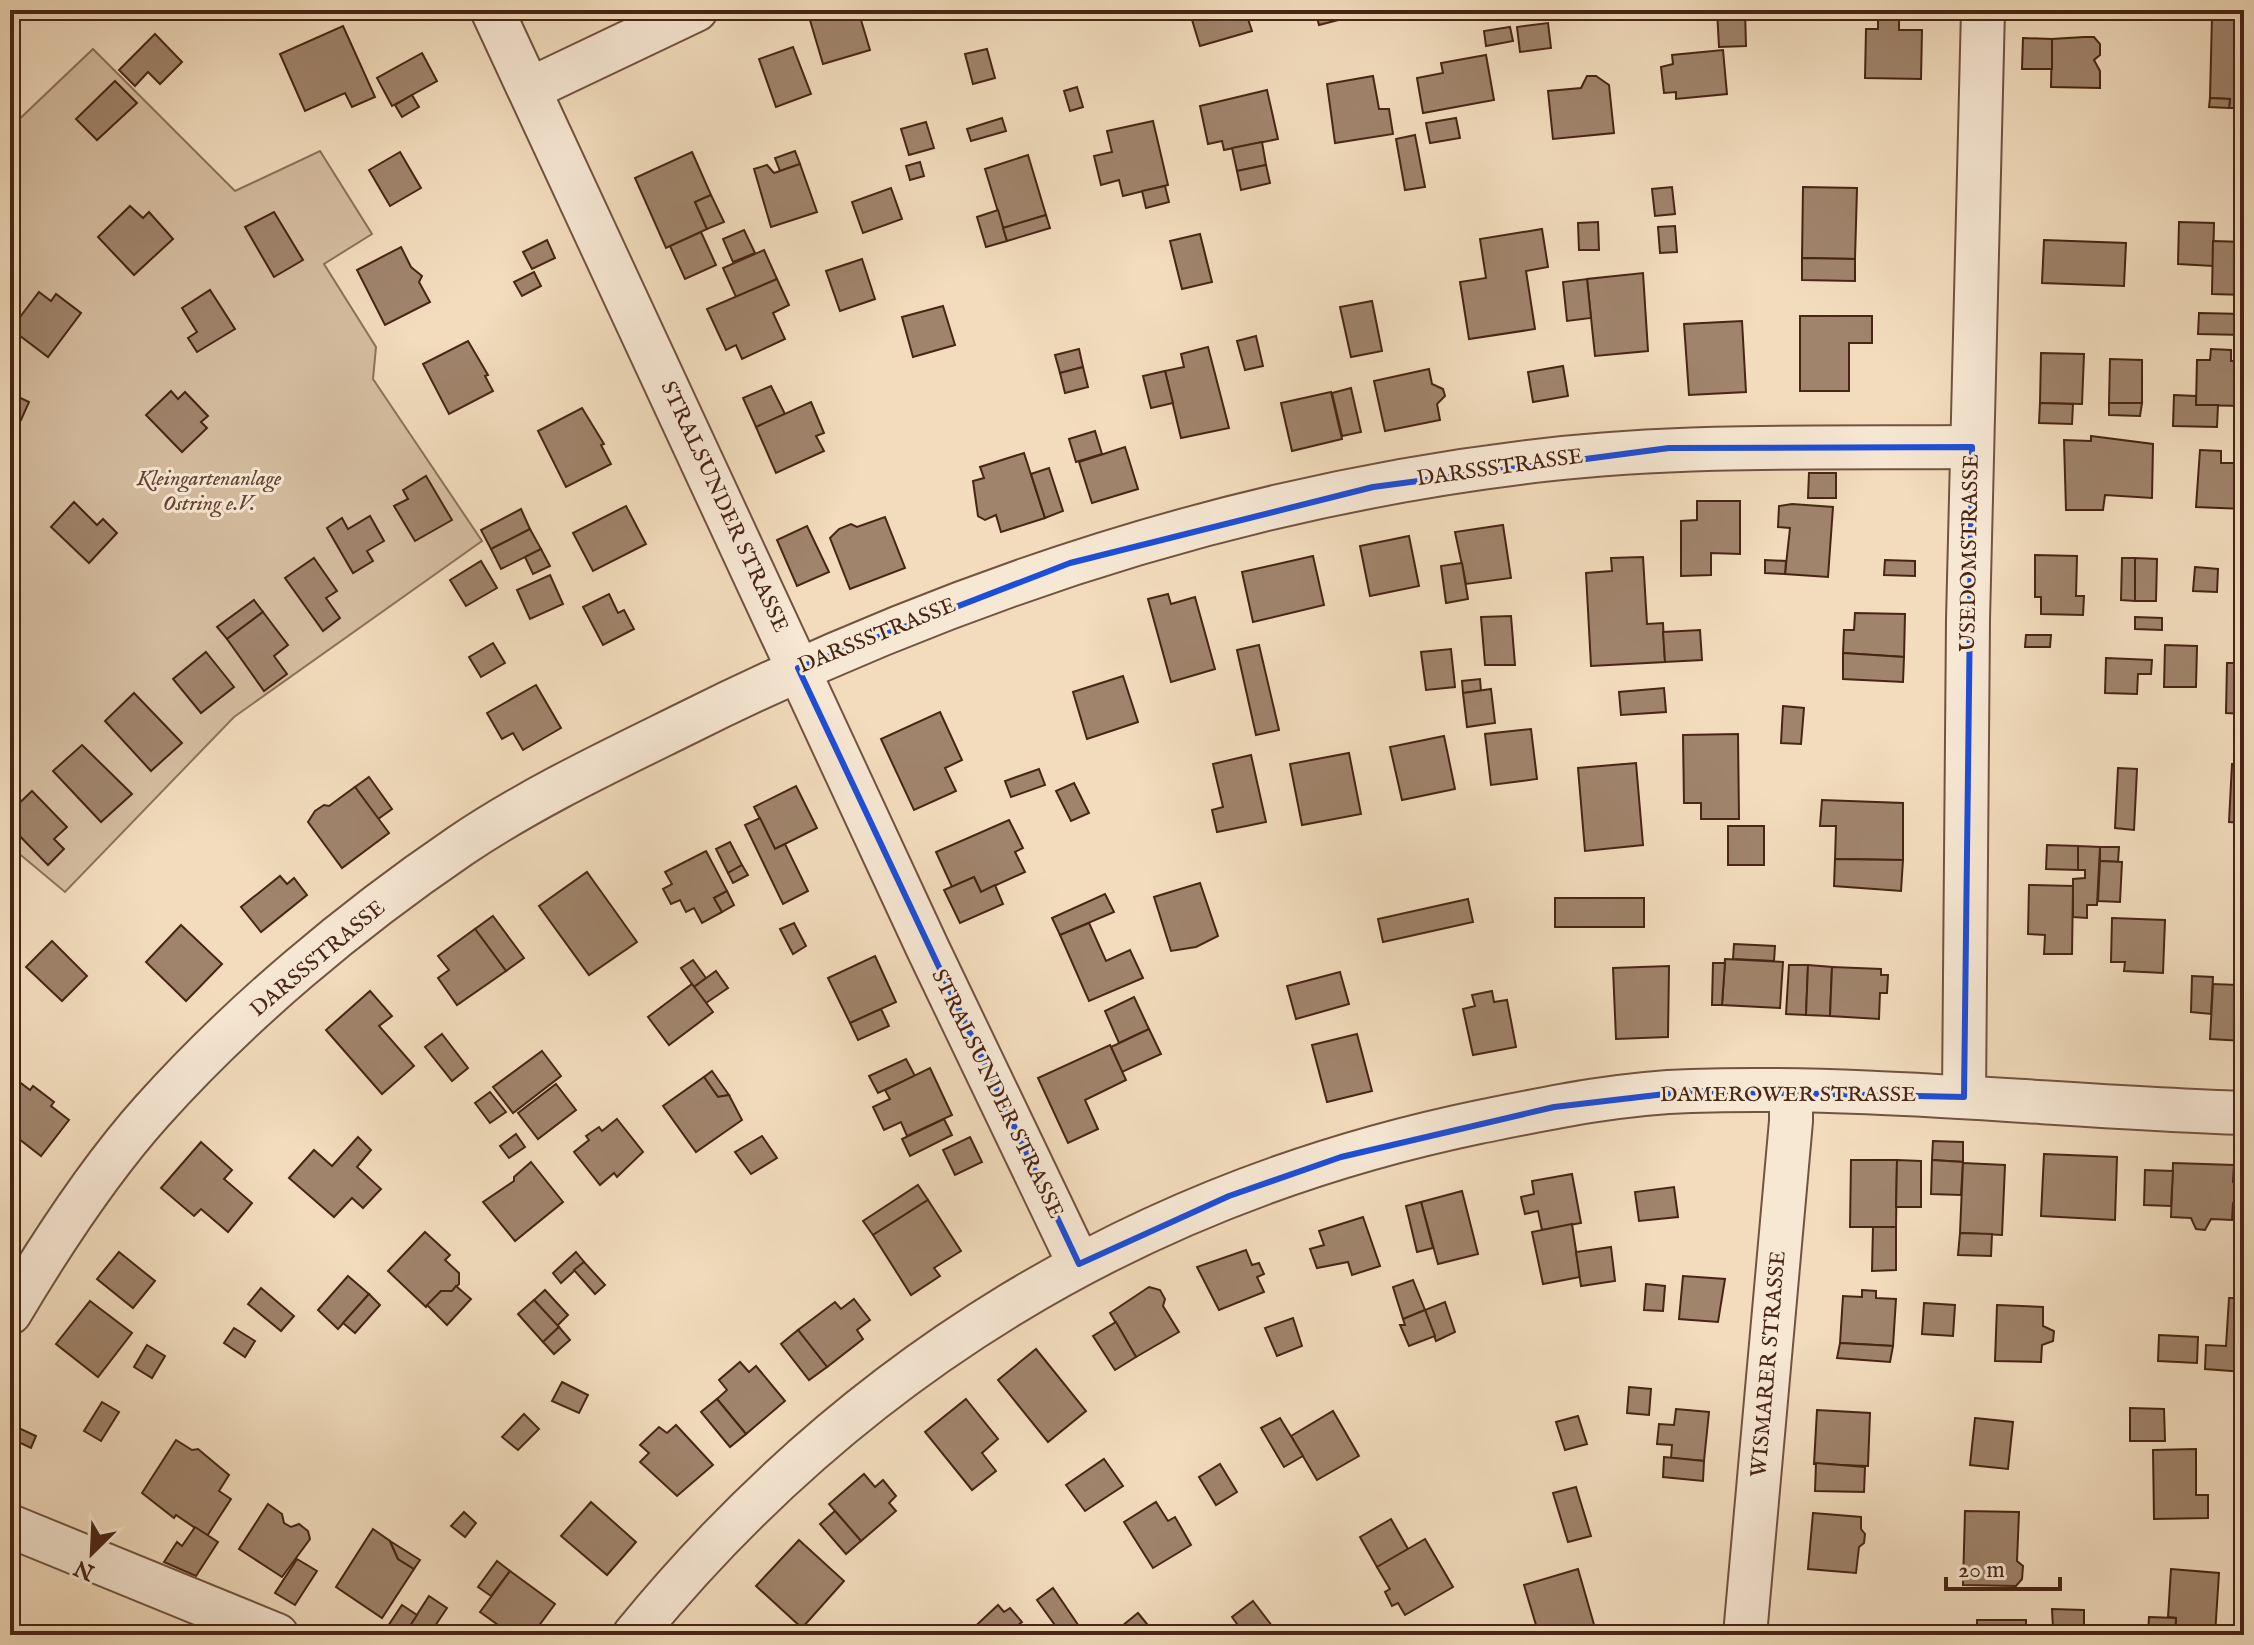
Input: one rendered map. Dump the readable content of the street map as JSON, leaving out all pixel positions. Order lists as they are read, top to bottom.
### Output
{
  "streets": {
    "street": [
      "DARSSSTRASSE",
      "STRALSUNDER STRASSE",
      "USEDOMSTRASSE",
      "DAMEROWER STRASSE",
      "WISMARER STRASSE"
    ]
  },
  "crossings": [
    ["DARSSSTRASSE", "STRALSUNDER STRASSE"],
    ["DARSSSTRASSE", "USEDOMSTRASSE"],
    ["STRALSUNDER STRASSE", "DAMEROWER STRASSE"],
    ["USEDOMSTRASSE", "DAMEROWER STRASSE"],
    ["DAMEROWER STRASSE", "WISMARER STRASSE"]
  ],
  "parks": ["Kleingartenanlage Ostring e.V."],
  "scale_bar": "20 m",
  "north": "bottom left"
}
